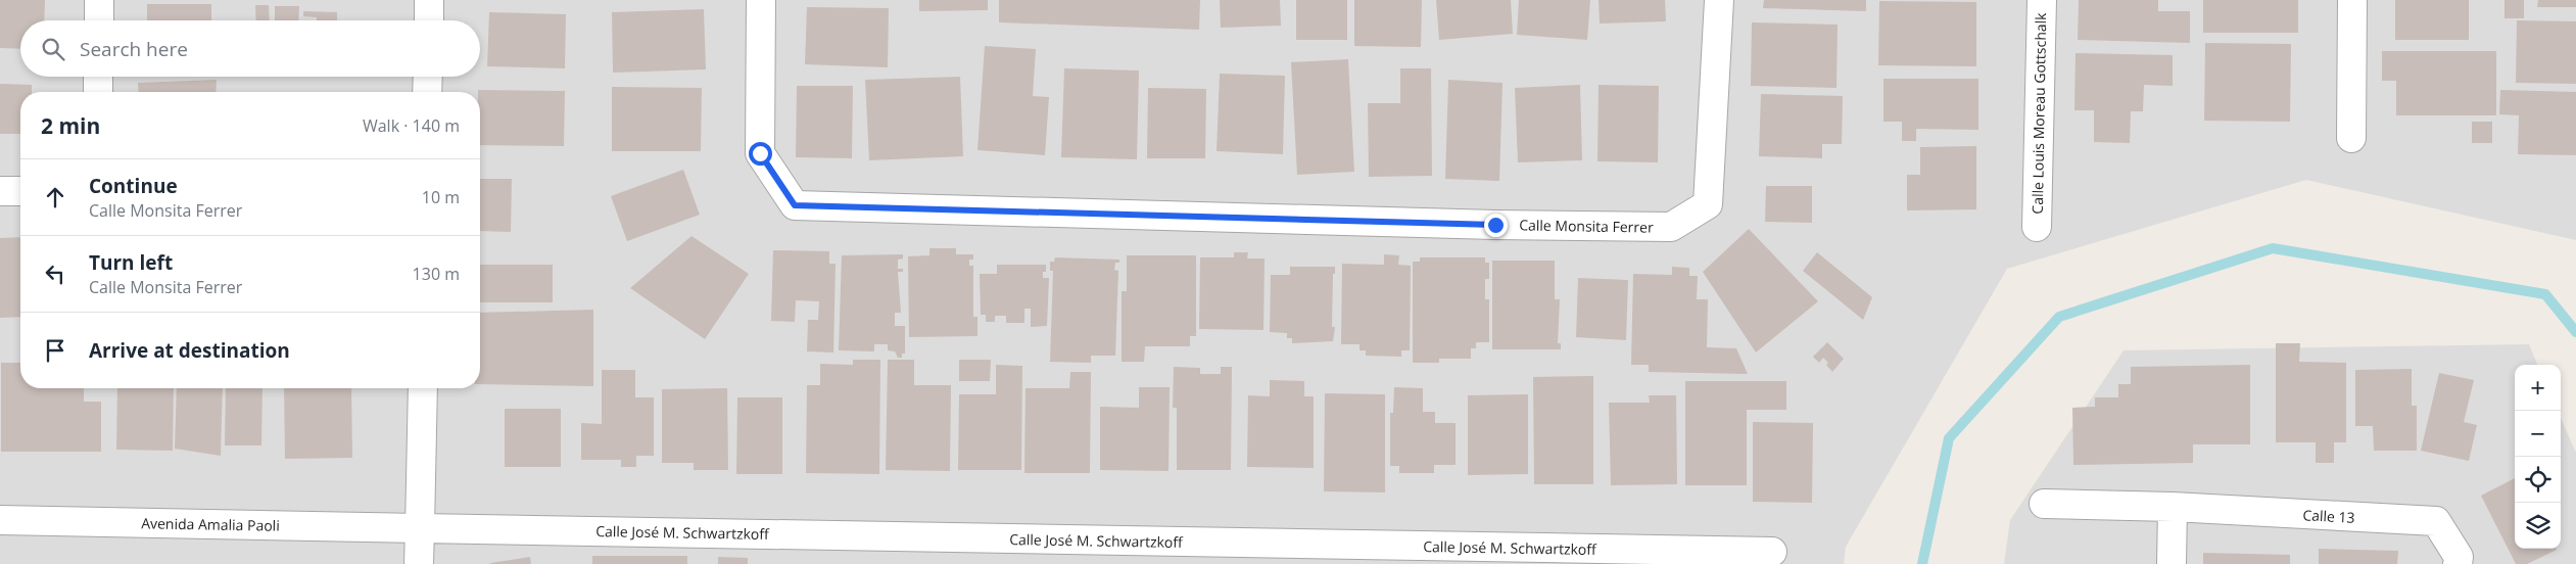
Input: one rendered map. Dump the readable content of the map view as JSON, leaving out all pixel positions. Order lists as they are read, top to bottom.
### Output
{
  "streets": {
    "street": [
      "Calle Louis Moreau Gottschalk",
      "Calle Monsita Ferrer",
      "Calle 13",
      "Avenida Amalia Paoli",
      "Calle José M. Schwartzkoff"
    ]
  },
  "crossings": [
    ["Avenida Amalia Paoli", "Calle José M. Schwartzkoff"]
  ],
  "page": {
    "search": "Search here",
    "heading": ["2 min", "Walk · 140 m"],
    "list": [
      ["Continue", "Calle Monsita Ferrer", "10 m"],
      ["Turn left", "Calle Monsita Ferrer", "130 m"],
      "Arrive at destination"
    ],
    "map_buttons": ["+", "−"]
  }
}
